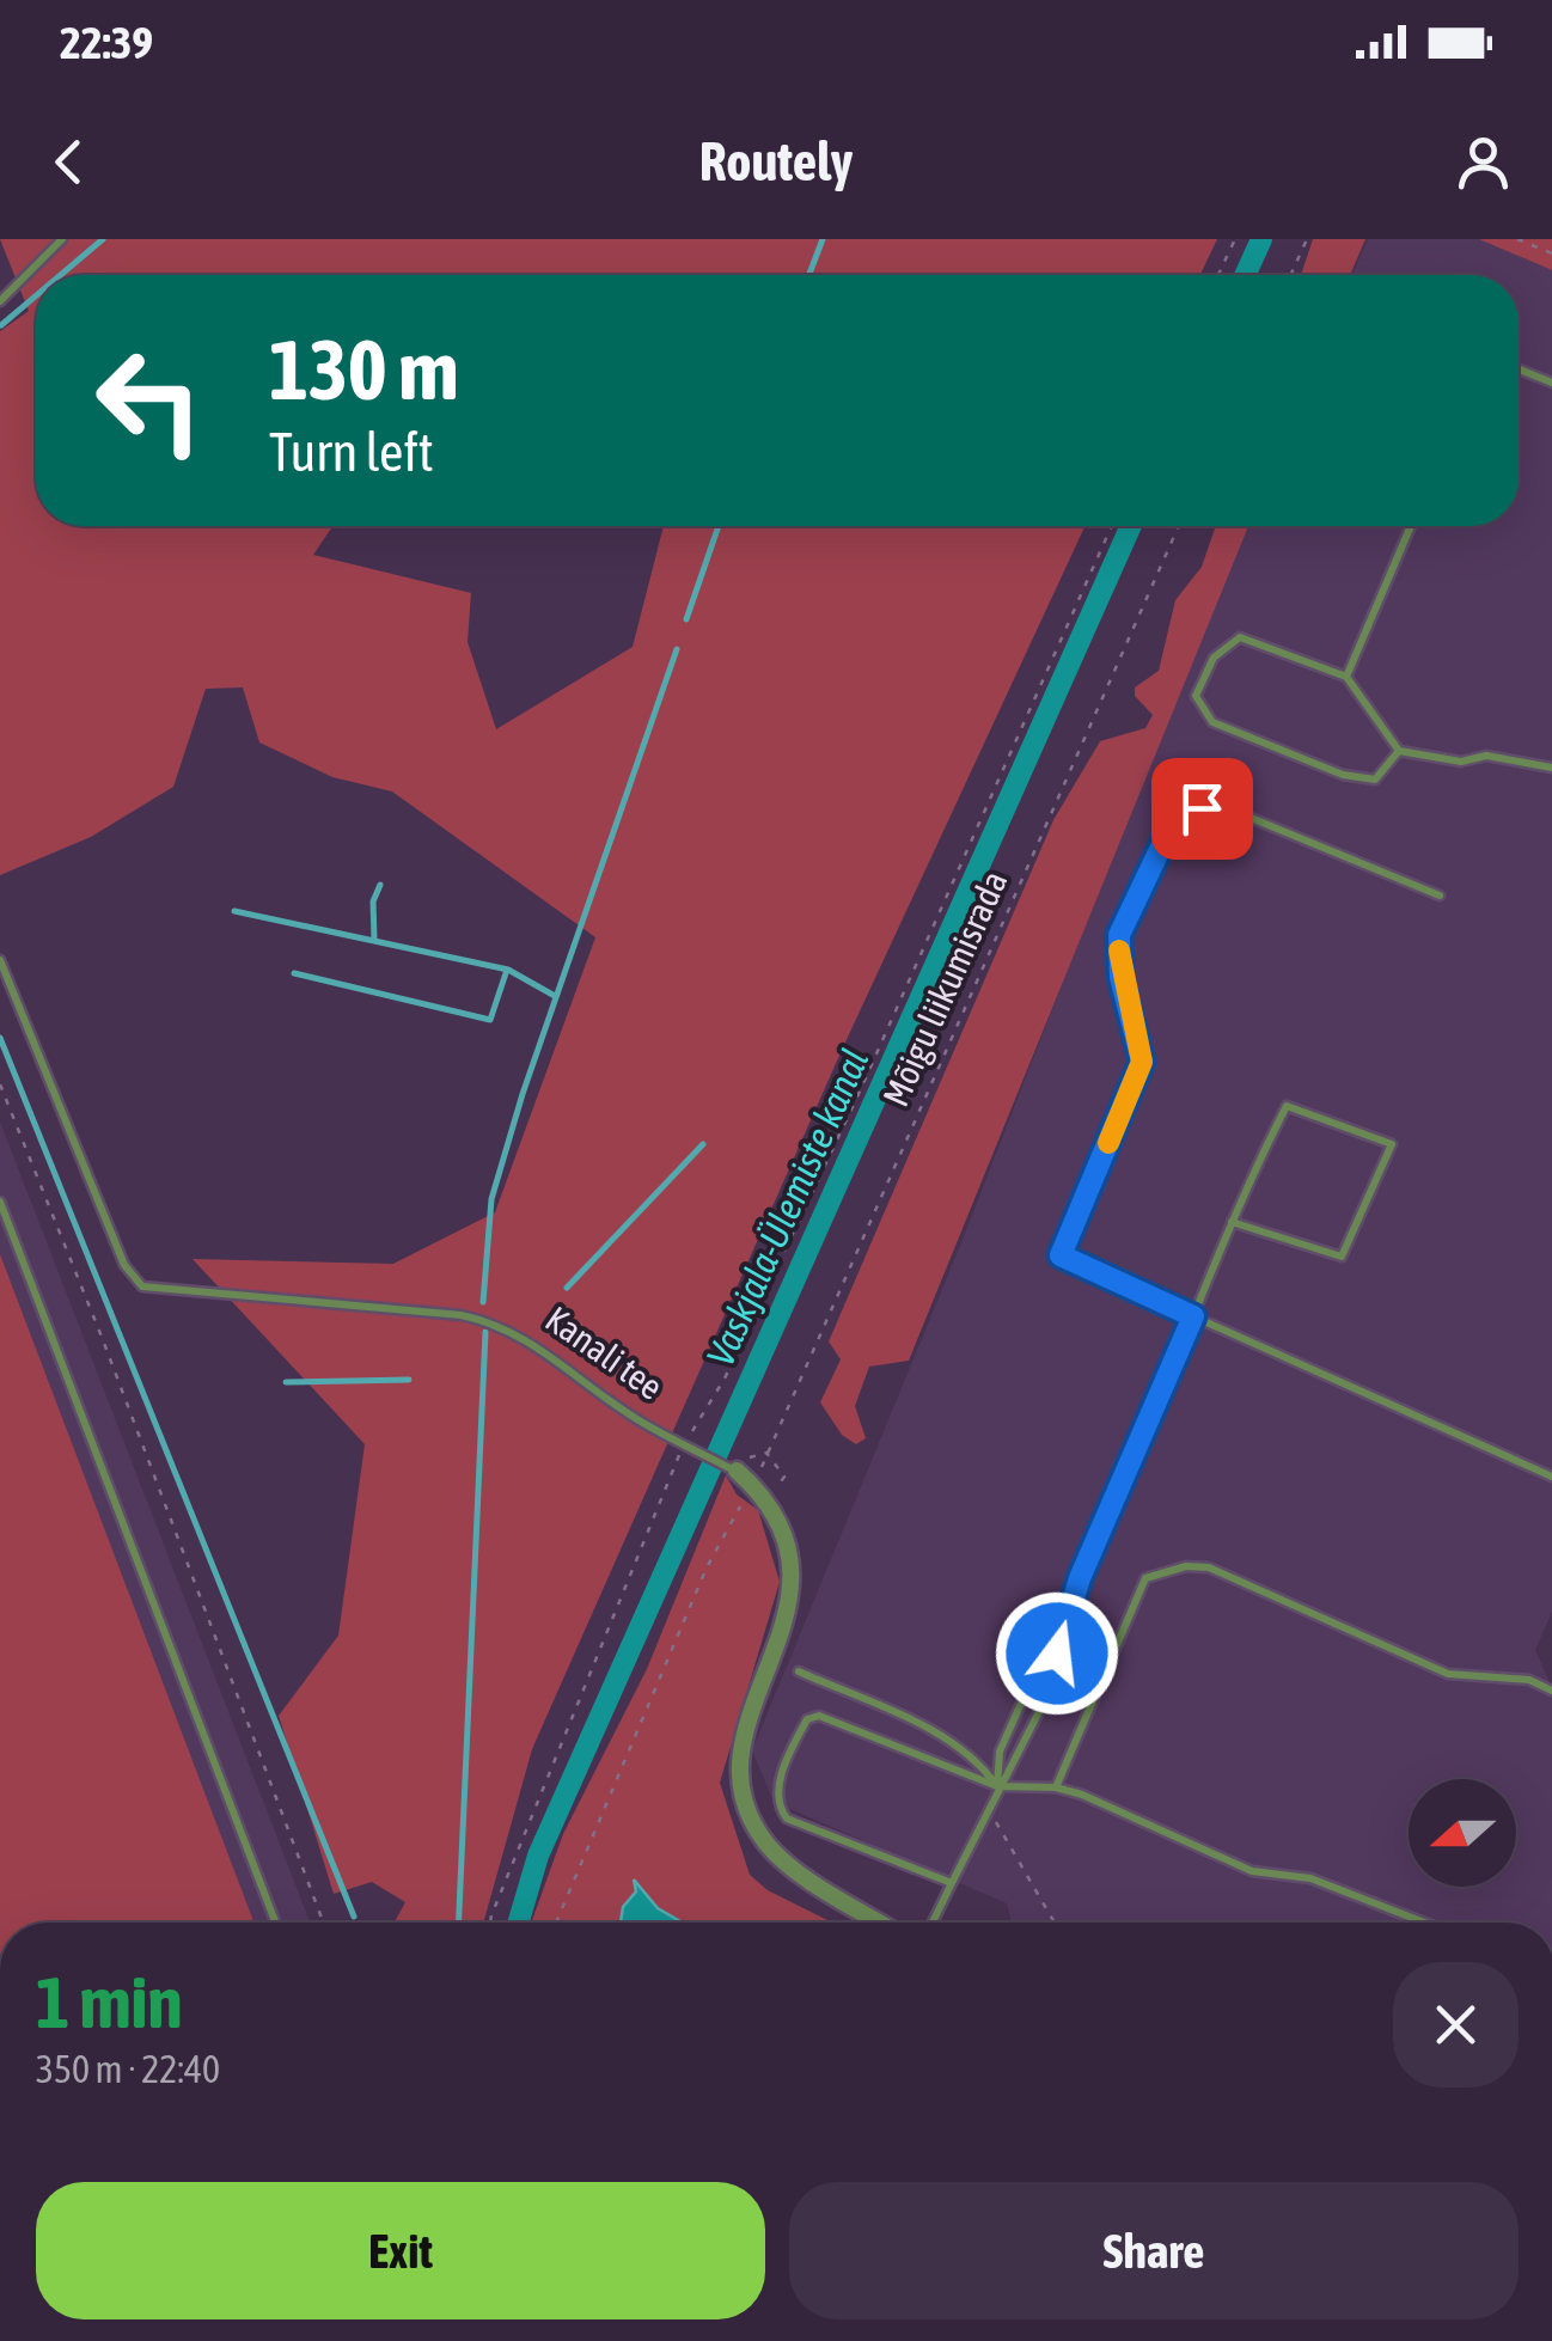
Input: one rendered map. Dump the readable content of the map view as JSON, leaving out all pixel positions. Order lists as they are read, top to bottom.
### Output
{
  "streets": {
    "street": ["Kanali tee"],
    "path": ["Mõigu liikumisrada"]
  },
  "crossings": [
    ["Mõigu liikumisrada", "Kanali tee"]
  ],
  "water": ["Vaskjala-Ülemiste kanal"],
  "north": "left",
  "page": {
    "status": "22:39",
    "header": "Routely",
    "turn": ["130 m", "Turn left"],
    "heading": ["1 min", "350 m · 22:40"],
    "buttons": ["Exit", "Share"]
  }
}
